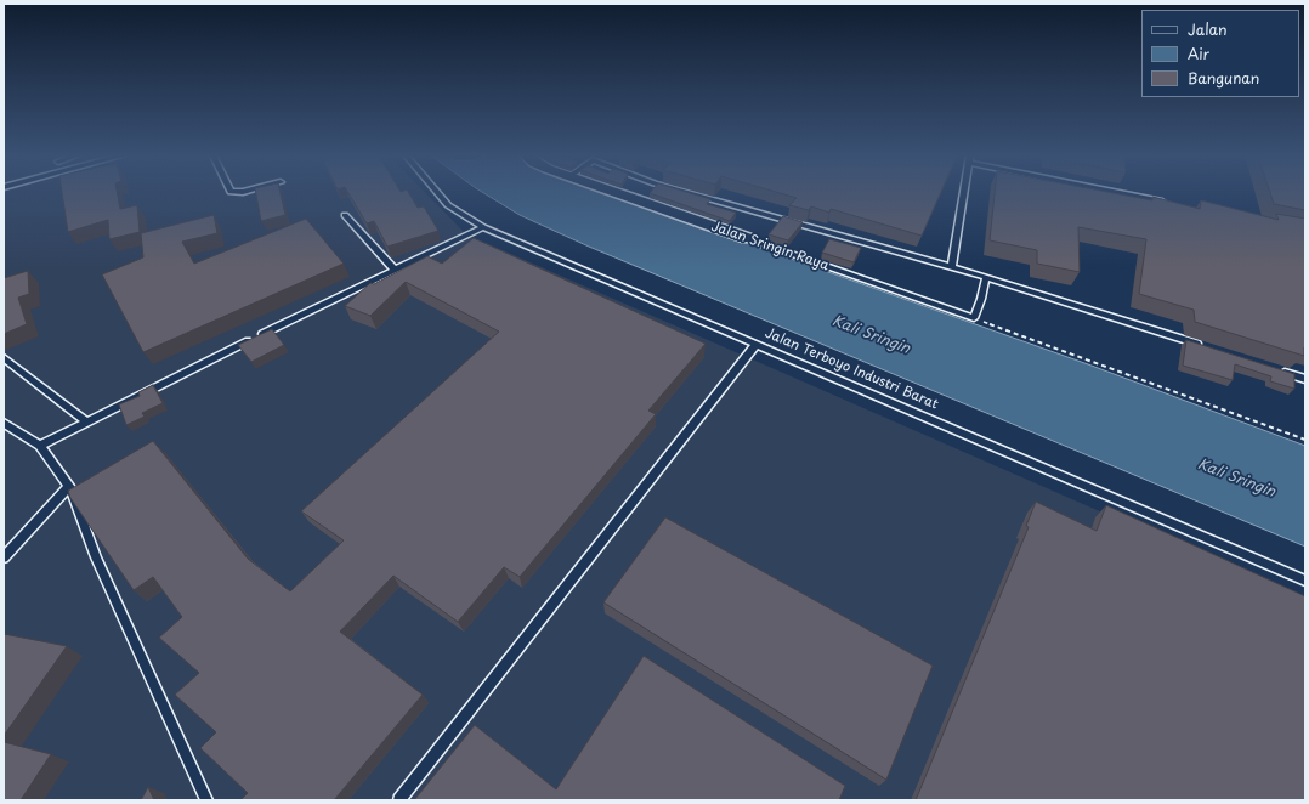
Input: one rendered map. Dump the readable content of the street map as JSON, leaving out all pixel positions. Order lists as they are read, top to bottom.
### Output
{
  "streets": {
    "street": ["Jalan Sringin Raya"],
    "lane": ["Jalan Terboyo Industri Barat"]
  },
  "water": ["Kali Sringin"],
  "legend": ["Jalan", "Air", "Bangunan"]
}
